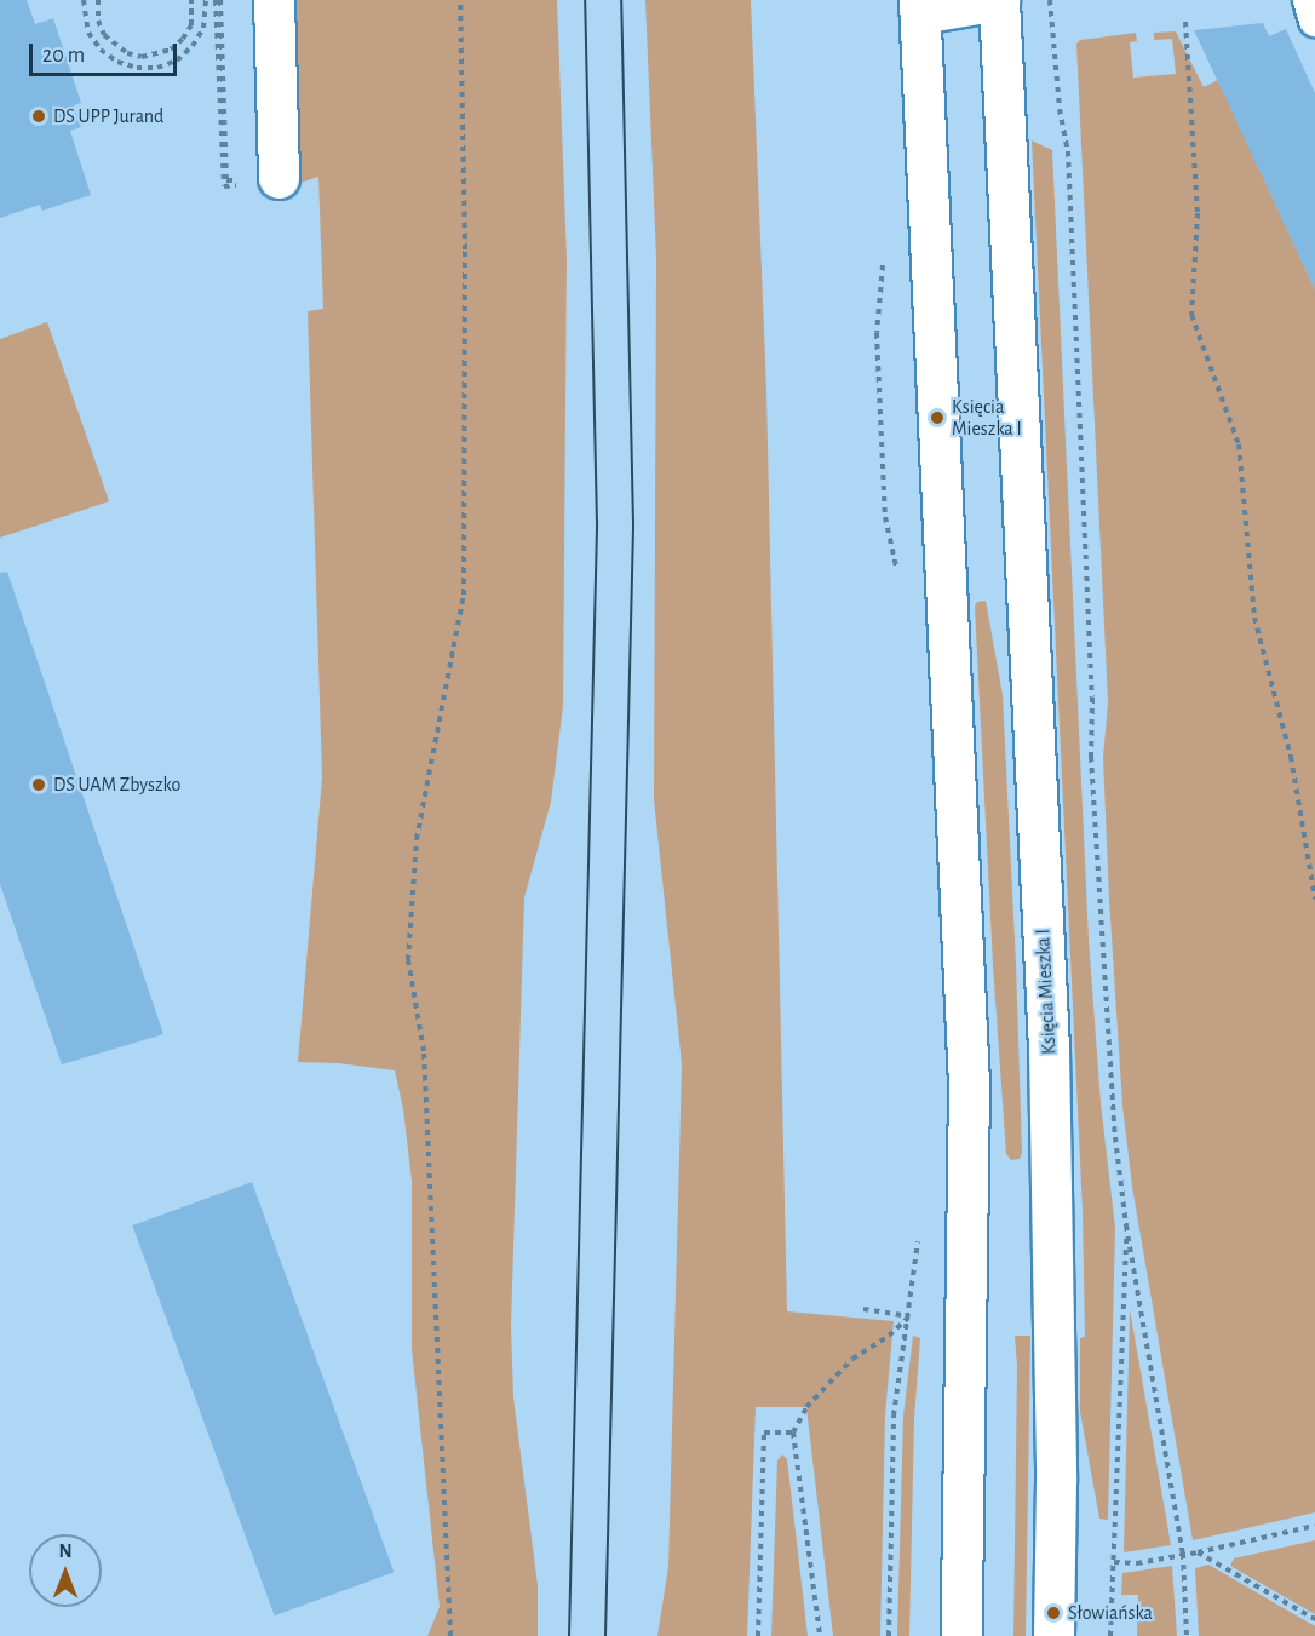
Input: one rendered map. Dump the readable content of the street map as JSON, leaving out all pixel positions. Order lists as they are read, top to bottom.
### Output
{
  "streets": {
    "street": ["Księcia Mieszka I"]
  },
  "places": [
    "DS UPP Jurand",
    "Księcia Mieszka I",
    "DS UAM Zbyszko",
    "Słowiańska"
  ],
  "scale_bar": "20 m",
  "north": "top"
}
